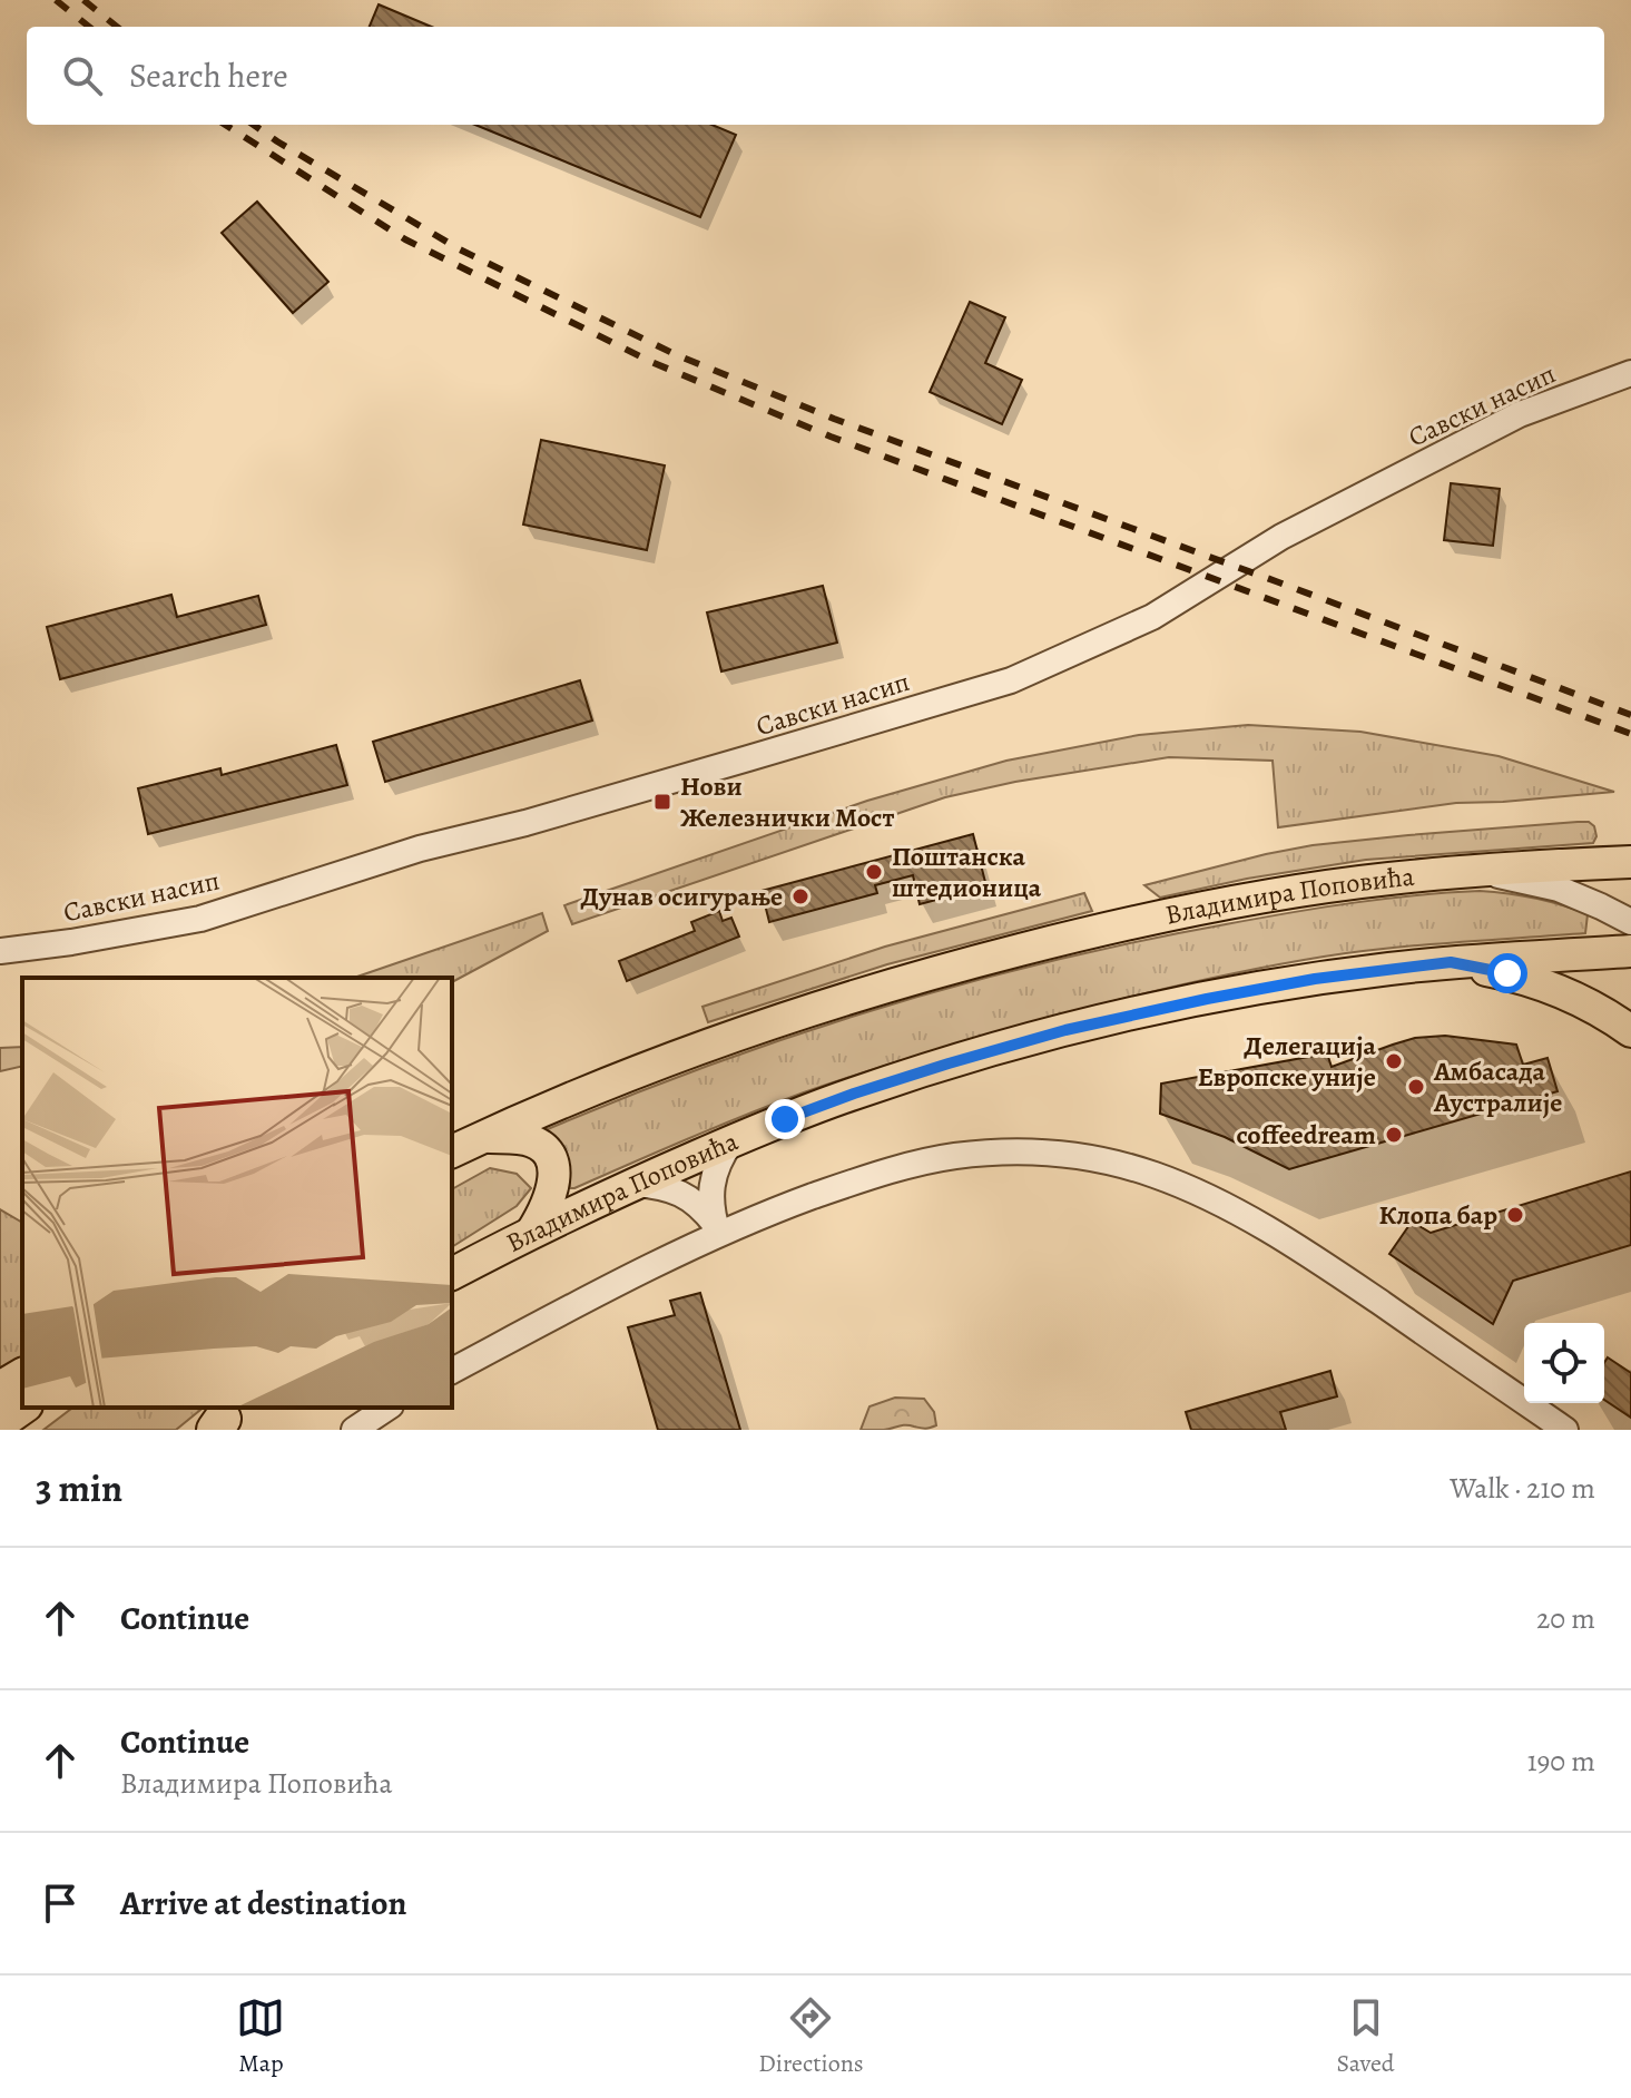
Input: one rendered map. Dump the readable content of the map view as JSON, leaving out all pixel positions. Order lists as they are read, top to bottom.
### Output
{
  "streets": {
    "main road": ["Владимира Поповића"],
    "street": ["Савски насип"]
  },
  "places": {
    "transit": ["Нови Железнички Мост"],
    "other": [
      "Поштанска штедионица",
      "Дунав осигурање",
      "Делегација Европске уније",
      "Амбасада Аустралије",
      "coffeedream",
      "Клопа бар"
    ]
  },
  "page": {
    "search": "Search here",
    "heading": ["3 min", "Walk · 210 m"],
    "list": [
      ["Continue", "20 m"],
      ["Continue", "Владимира Поповића", "190 m"],
      "Arrive at destination"
    ],
    "nav": ["Map", "Directions", "Saved"]
  }
}
